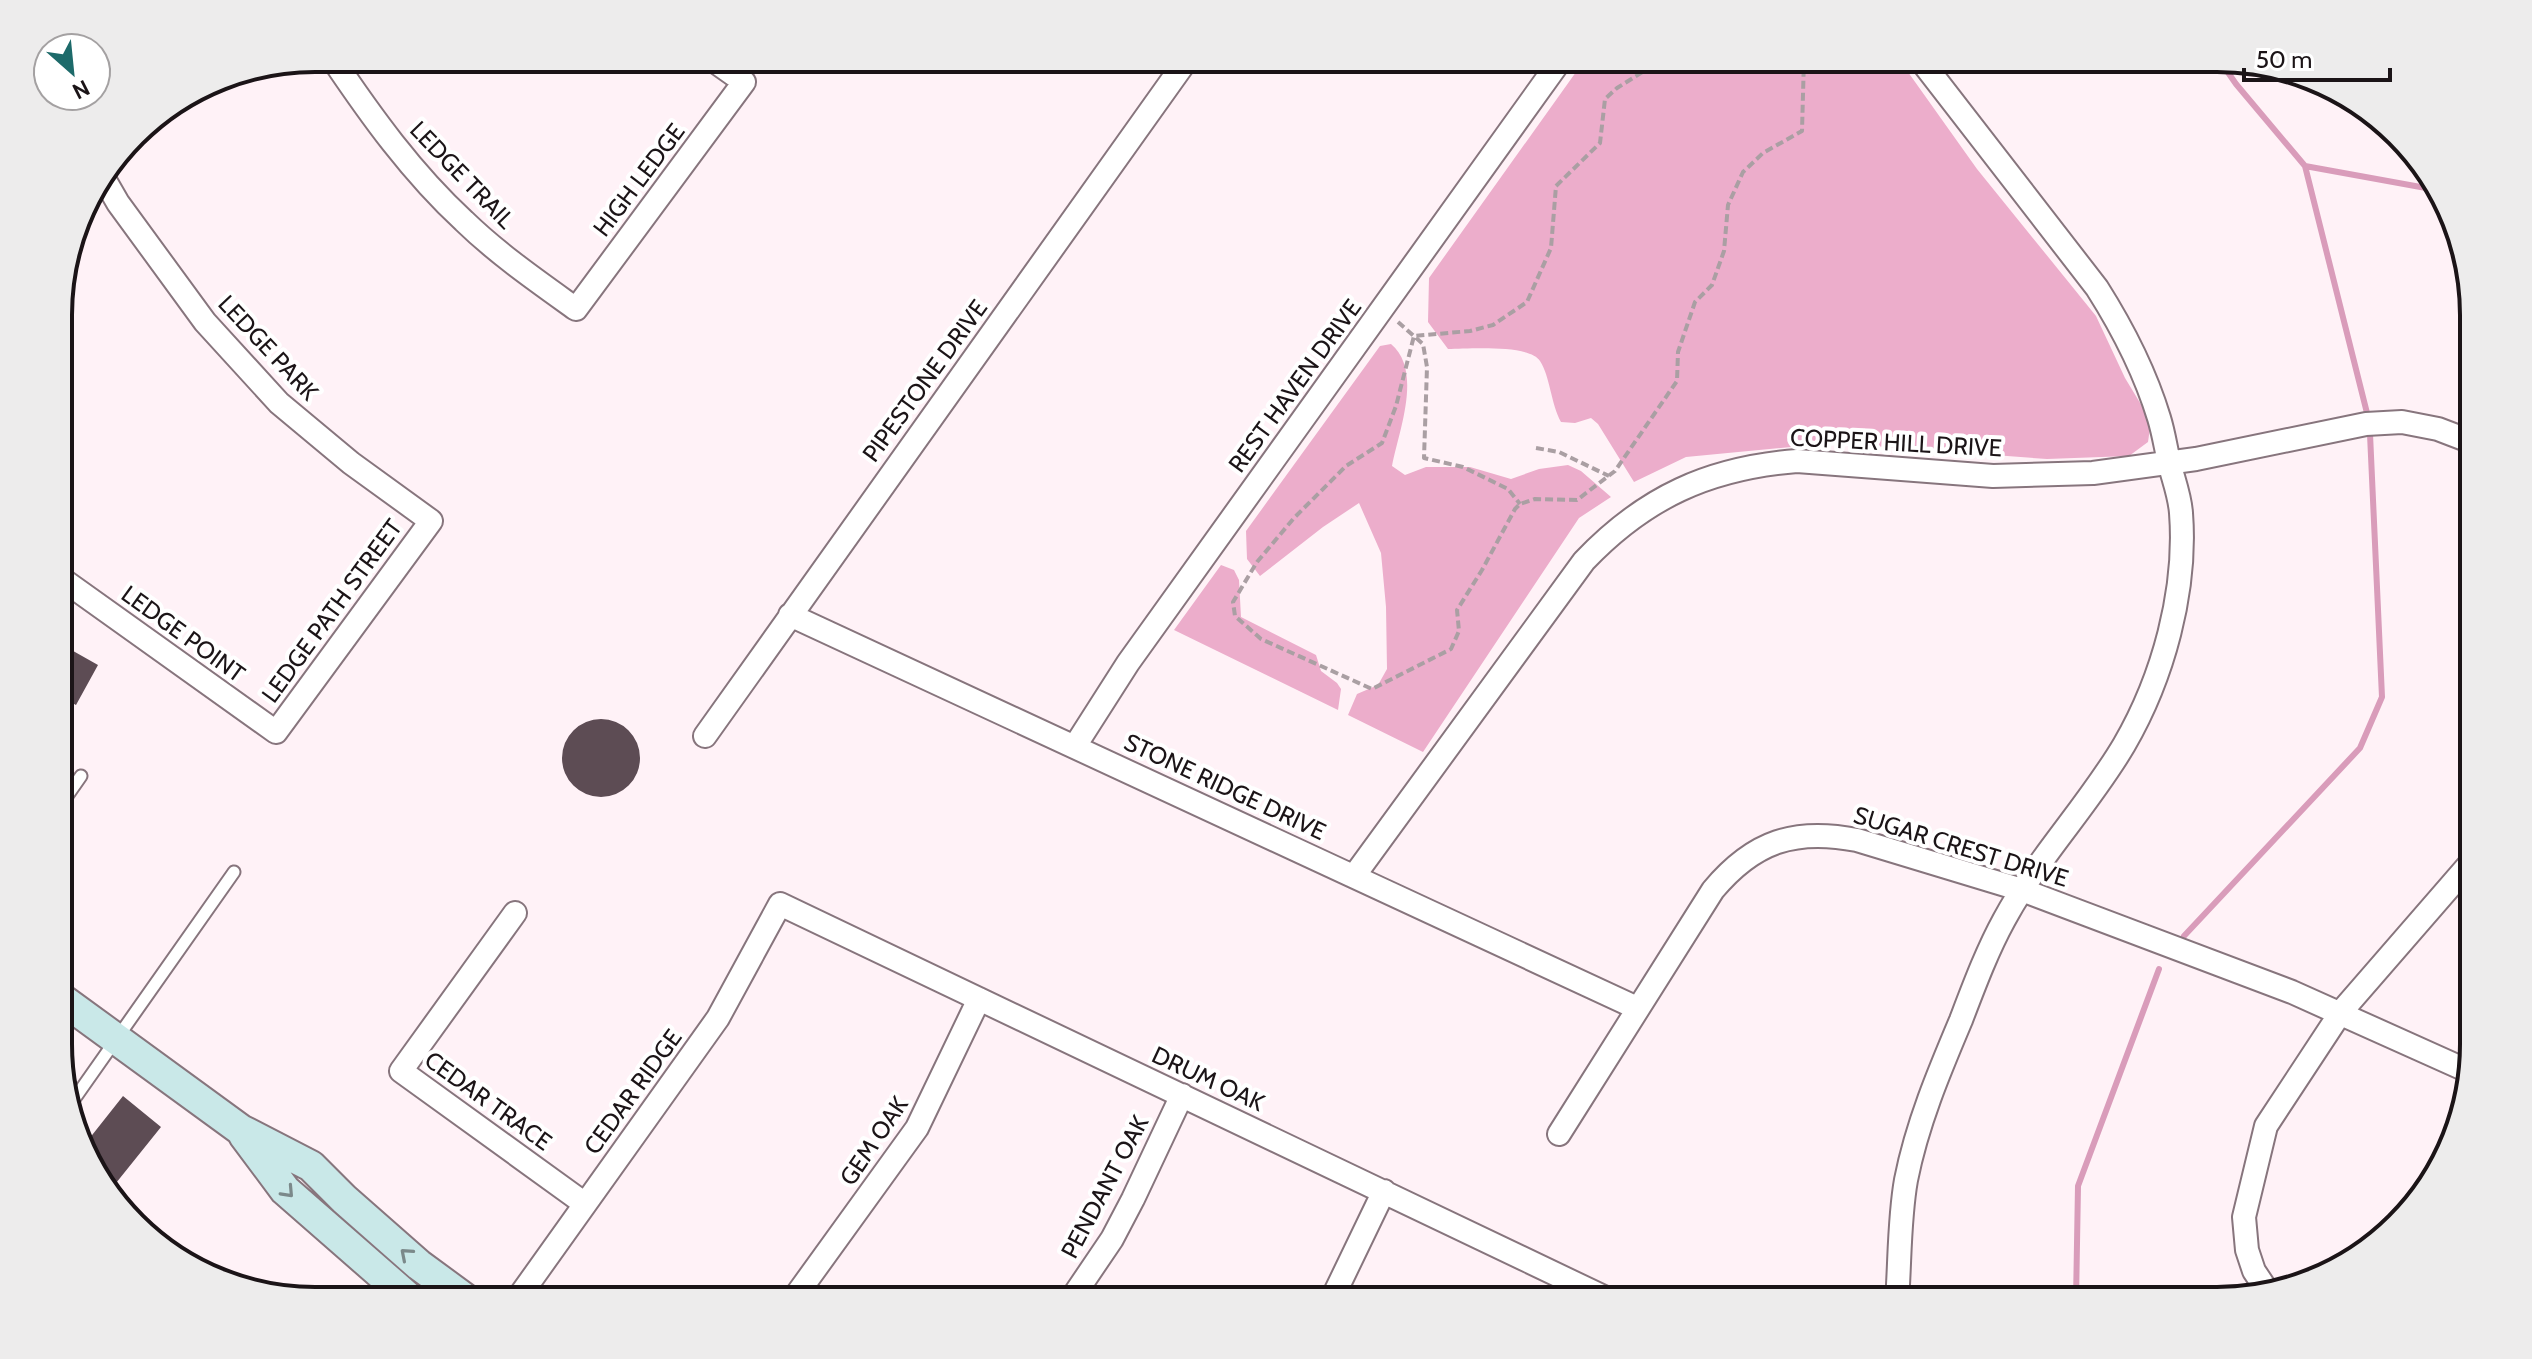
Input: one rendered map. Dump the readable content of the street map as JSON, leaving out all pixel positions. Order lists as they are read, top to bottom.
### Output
{
  "streets": {
    "street": [
      "LEDGE TRAIL",
      "HIGH LEDGE",
      "LEDGE PARK",
      "PIPESTONE DRIVE",
      "REST HAVEN DRIVE",
      "COPPER HILL DRIVE",
      "LEDGE PATH STREET",
      "LEDGE POINT",
      "STONE RIDGE DRIVE",
      "SUGAR CREST DRIVE",
      "DRUM OAK",
      "CEDAR RIDGE",
      "CEDAR TRACE",
      "GEM OAK",
      "PENDANT OAK"
    ]
  },
  "crossings": [
    ["LEDGE TRAIL", "HIGH LEDGE"],
    ["LEDGE PARK", "LEDGE PATH STREET"],
    ["PIPESTONE DRIVE", "STONE RIDGE DRIVE"],
    ["REST HAVEN DRIVE", "STONE RIDGE DRIVE"],
    ["COPPER HILL DRIVE", "STONE RIDGE DRIVE"],
    ["LEDGE PATH STREET", "LEDGE POINT"],
    ["STONE RIDGE DRIVE", "SUGAR CREST DRIVE"],
    ["DRUM OAK", "CEDAR RIDGE"],
    ["DRUM OAK", "GEM OAK"],
    ["DRUM OAK", "PENDANT OAK"],
    ["CEDAR RIDGE", "CEDAR TRACE"]
  ],
  "scale_bar": "50 m",
  "north": "bottom right"
}
